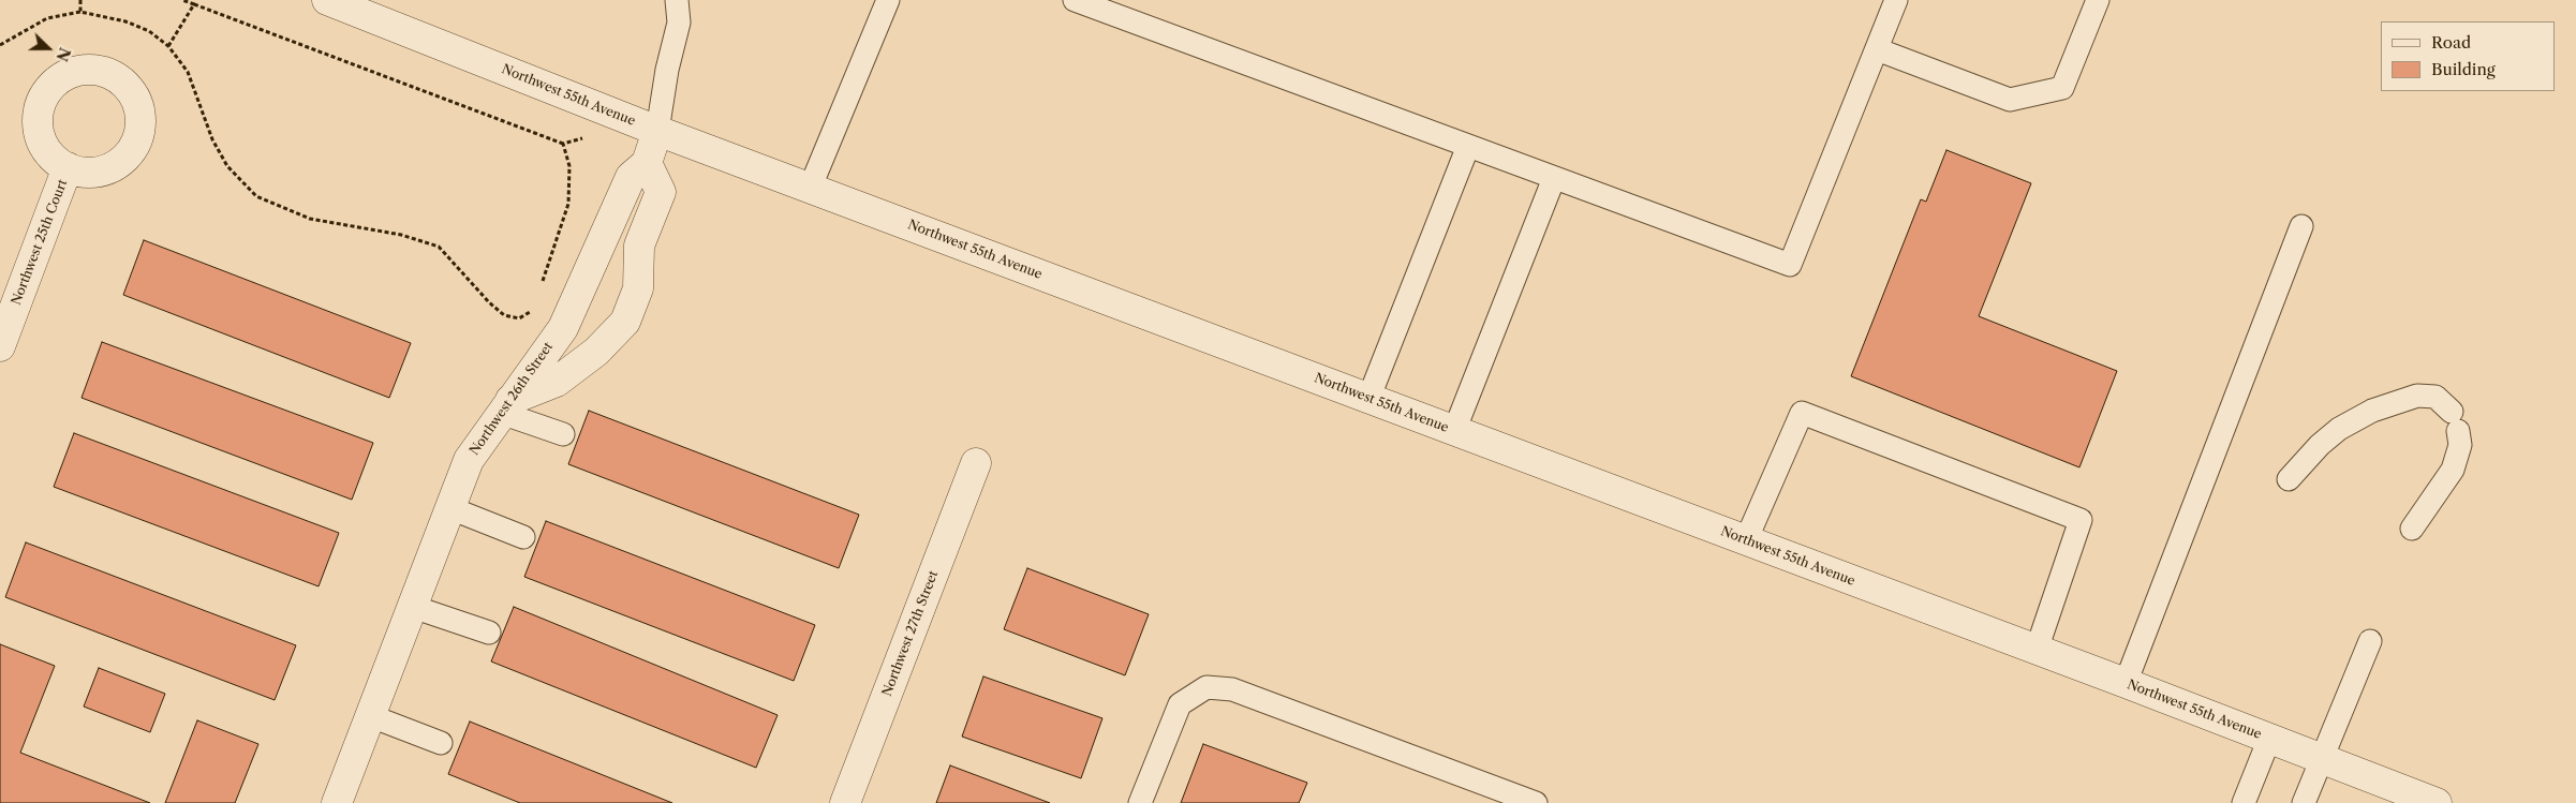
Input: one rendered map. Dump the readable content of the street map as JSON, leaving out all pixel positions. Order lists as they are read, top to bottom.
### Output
{
  "streets": {
    "street": [
      "Northwest 55th Avenue",
      "Northwest 25th Court",
      "Northwest 26th Street",
      "Northwest 27th Street"
    ]
  },
  "crossings": [
    ["Northwest 55th Avenue", "Northwest 26th Street"]
  ],
  "legend": ["Road", "Building"],
  "north": "right"
}
